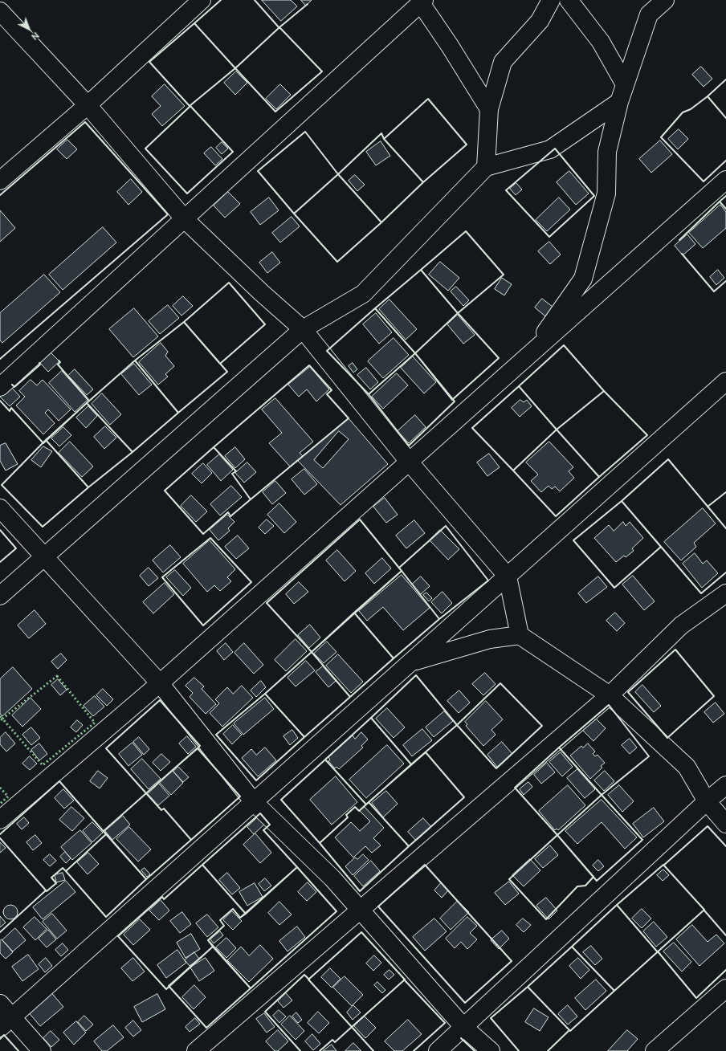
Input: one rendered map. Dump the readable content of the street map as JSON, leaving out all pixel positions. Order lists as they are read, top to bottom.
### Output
{
  "north": "bottom right"
}
